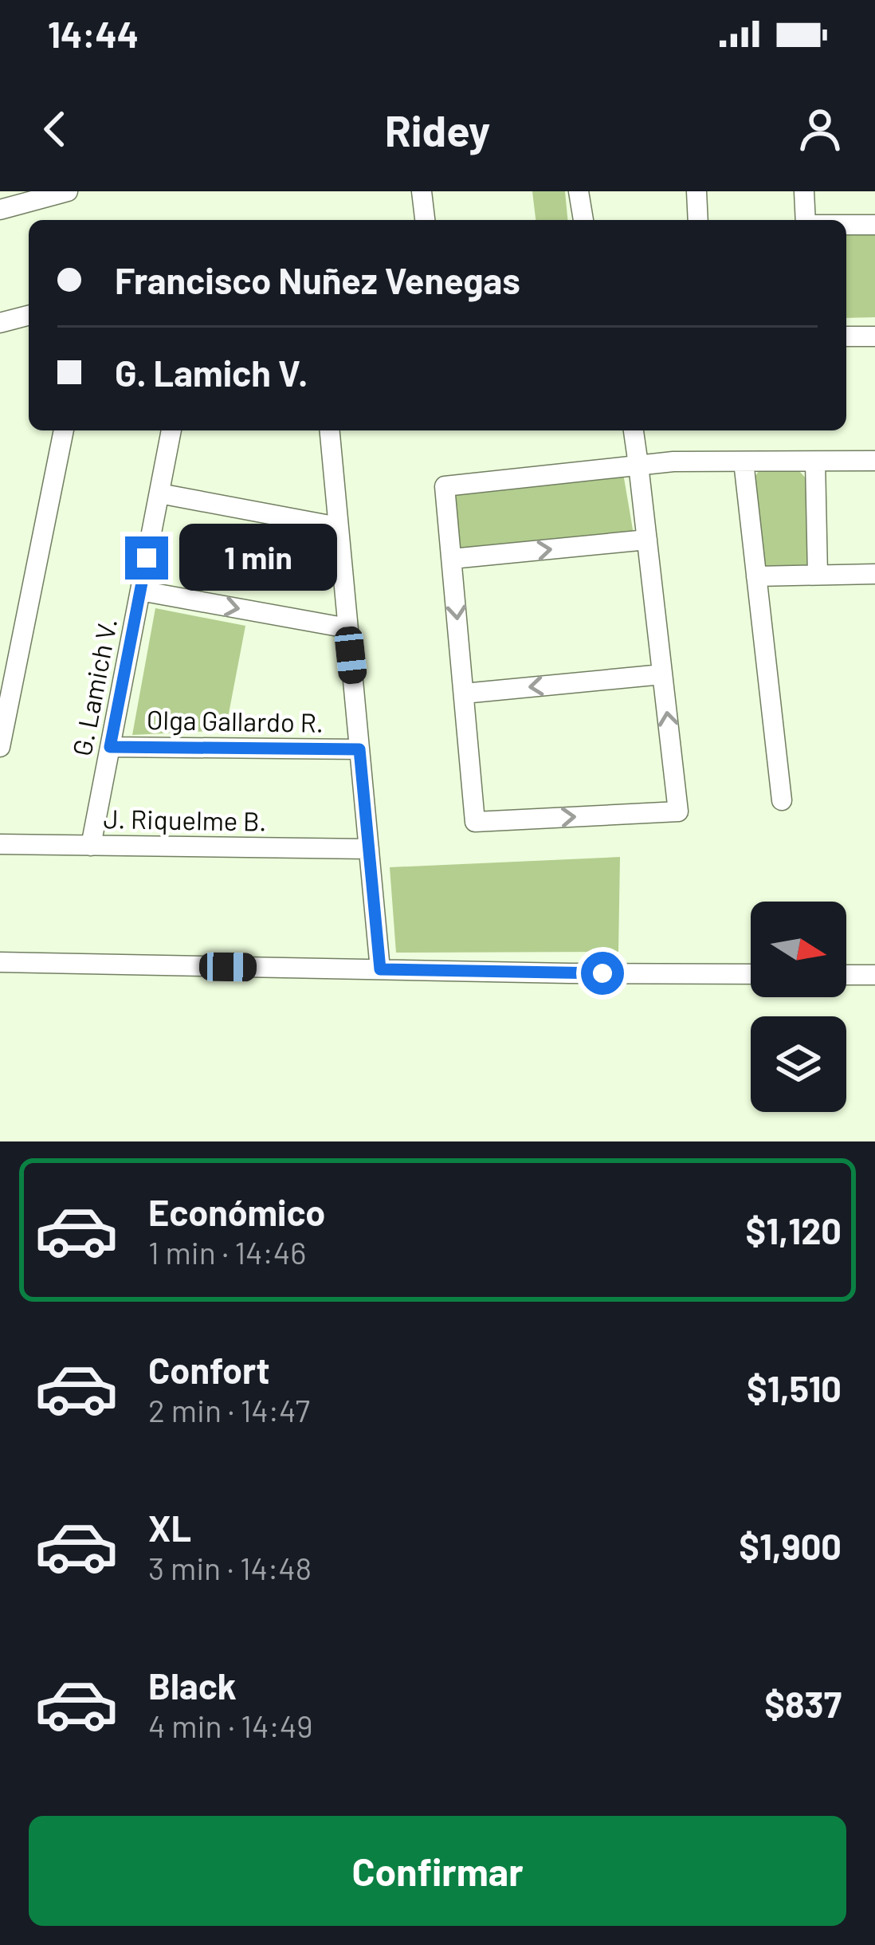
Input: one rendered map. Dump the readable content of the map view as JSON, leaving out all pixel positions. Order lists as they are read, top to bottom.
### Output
{
  "streets": {
    "street": ["G. Lamich V.", "Olga Gallardo R.", "J. Riquelme B."]
  },
  "crossings": [
    ["G. Lamich V.", "Olga Gallardo R."],
    ["G. Lamich V.", "J. Riquelme B."]
  ],
  "north": "right",
  "page": {
    "status": "14:44",
    "header": "Ridey",
    "banner": ["Francisco Nuñez Venegas", "G. Lamich V."],
    "bubble": "1 min",
    "list": [
      {
        "name": "Económico",
        "note": "1 min · 14:46",
        "value": "$1,120"
      },
      {
        "name": "Confort",
        "note": "2 min · 14:47",
        "value": "$1,510"
      },
      {
        "name": "XL",
        "note": "3 min · 14:48",
        "value": "$1,900"
      },
      {
        "name": "Black",
        "note": "4 min · 14:49",
        "value": "$837"
      }
    ],
    "buttons": "Confirmar"
  }
}
